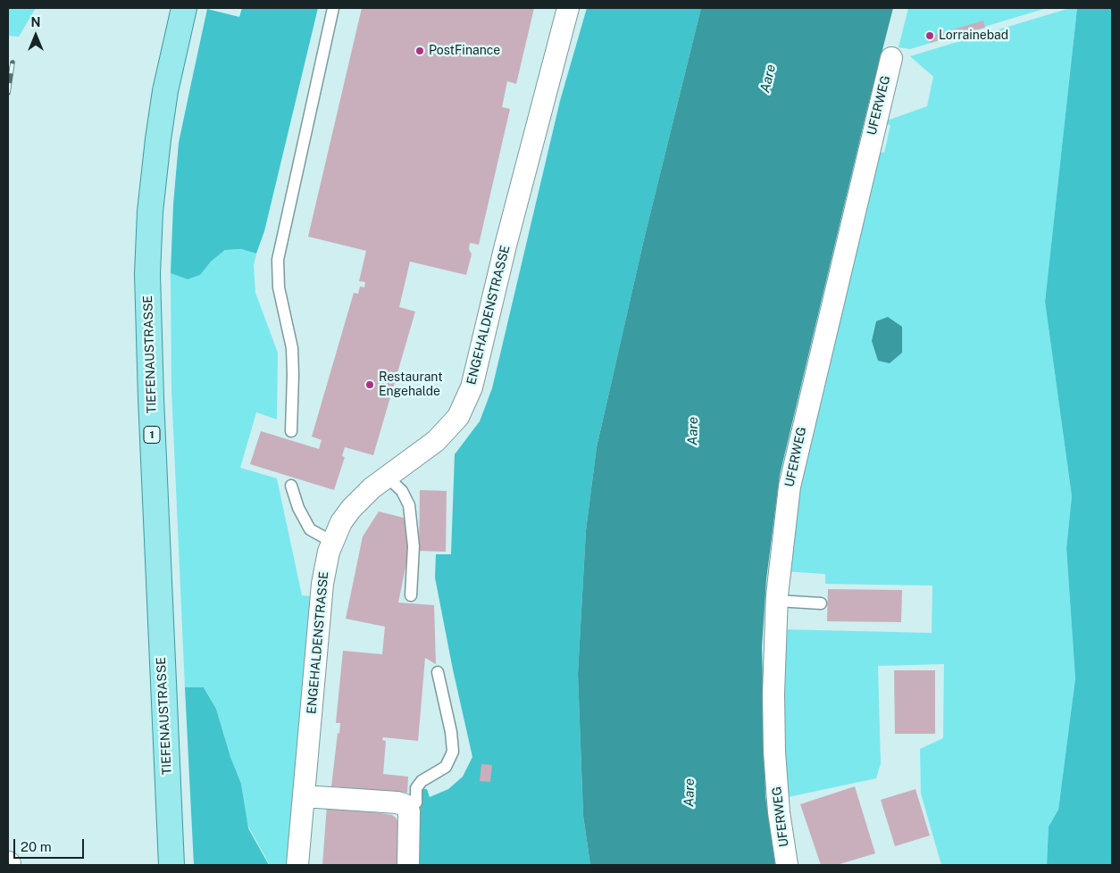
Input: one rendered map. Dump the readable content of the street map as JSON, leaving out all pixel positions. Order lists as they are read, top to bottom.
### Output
{
  "streets": {
    "main road": ["TIEFENAUSTRASSE", "1"],
    "street": ["UFERWEG", "ENGEHALDENSTRASSE"]
  },
  "water": ["Aare"],
  "places": ["Lorrainebad", "PostFinance", "Restaurant Engehalde"],
  "scale_bar": "20 m",
  "north": "top"
}
